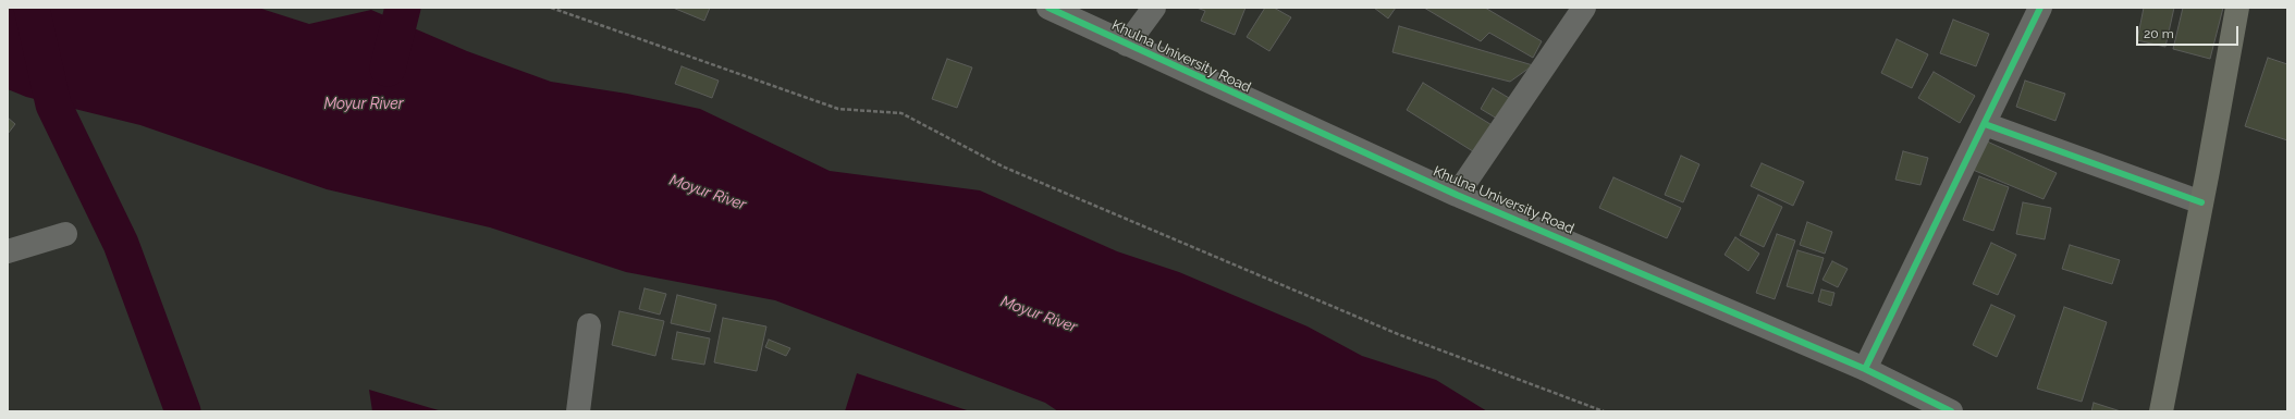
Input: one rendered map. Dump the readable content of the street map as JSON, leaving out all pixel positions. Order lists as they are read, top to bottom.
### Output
{
  "streets": {
    "street": ["Khulna University Road"]
  },
  "water": ["Moyur River"],
  "scale_bar": "20 m"
}
